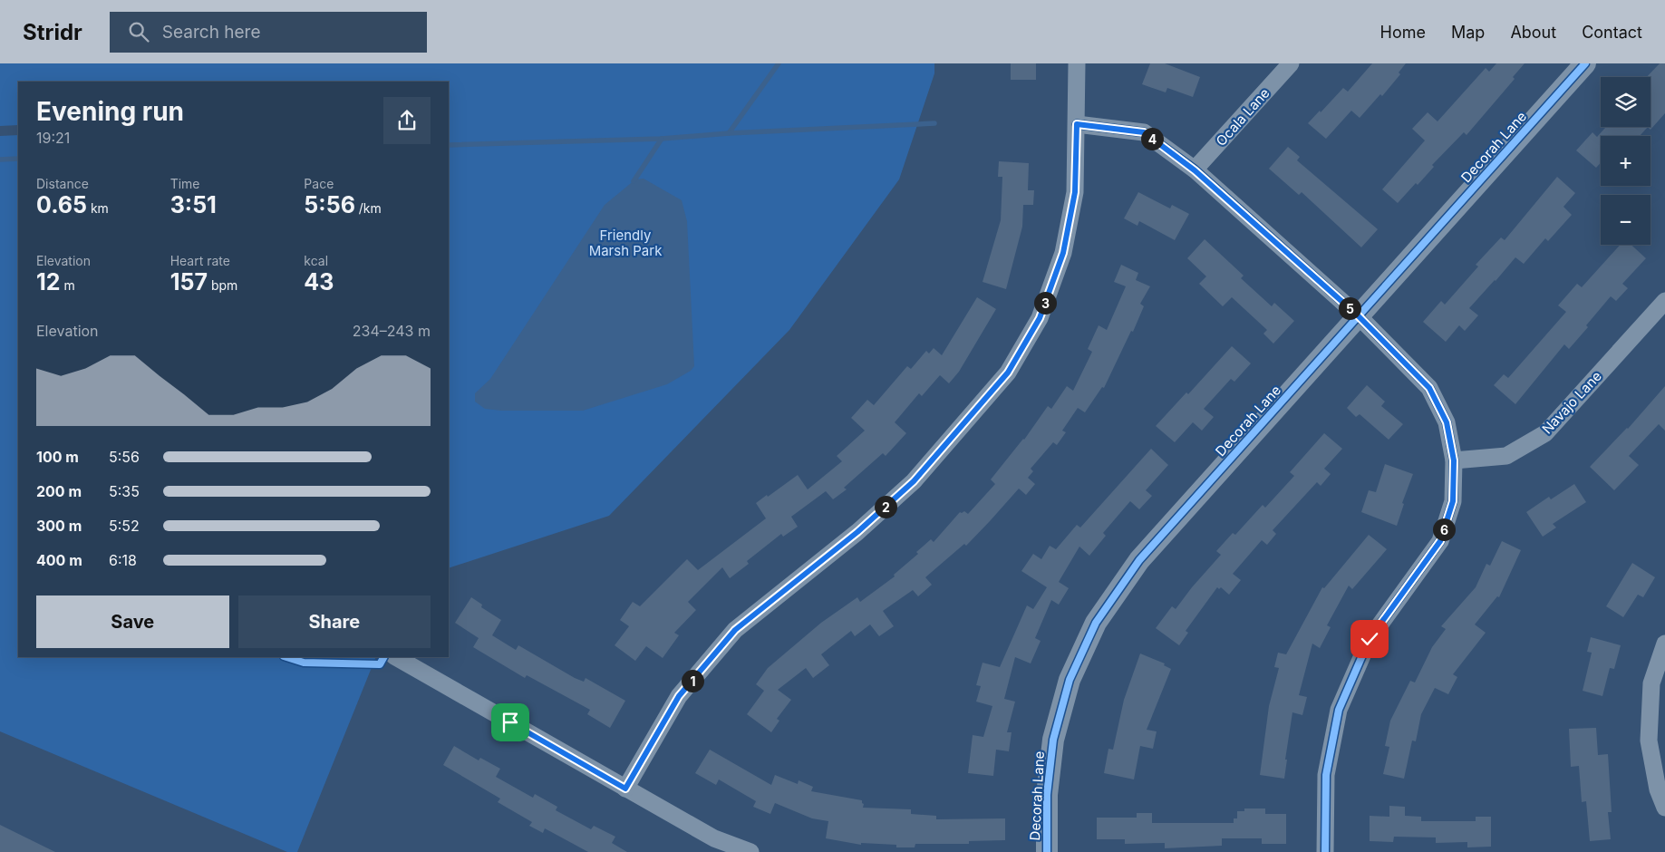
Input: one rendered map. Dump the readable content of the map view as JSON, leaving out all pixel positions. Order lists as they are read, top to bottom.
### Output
{
  "streets": {
    "street": ["Ocala Lane", "Decorah Lane", "Navajo Lane"]
  },
  "parks": ["Friendly Marsh Park"],
  "page": {
    "header": "Stridr",
    "search": "Search here",
    "nav": [
      "Home",
      "Map",
      "About",
      "Contact"
    ],
    "map_buttons": ["+", "−"],
    "heading": ["Evening run", "19:21"],
    "pins": [
      "4",
      "3",
      "5",
      "2",
      "6",
      "1"
    ],
    "stats": [
      ["Distance", "0.65 km"],
      ["Time", "3:51"],
      ["Pace", "5:56 /km"],
      ["Elevation", "12 m"],
      ["Heart rate", "157 bpm"],
      ["kcal", "43"]
    ],
    "chart": ["Elevation", "234–243 m"],
    "list": [
      {
        "name": "100 m",
        "note": "5:56"
      },
      {
        "name": "200 m",
        "note": "5:35"
      },
      {
        "name": "300 m",
        "note": "5:52"
      },
      {
        "name": "400 m",
        "note": "6:18"
      }
    ],
    "buttons": ["Save", "Share"]
  }
}
